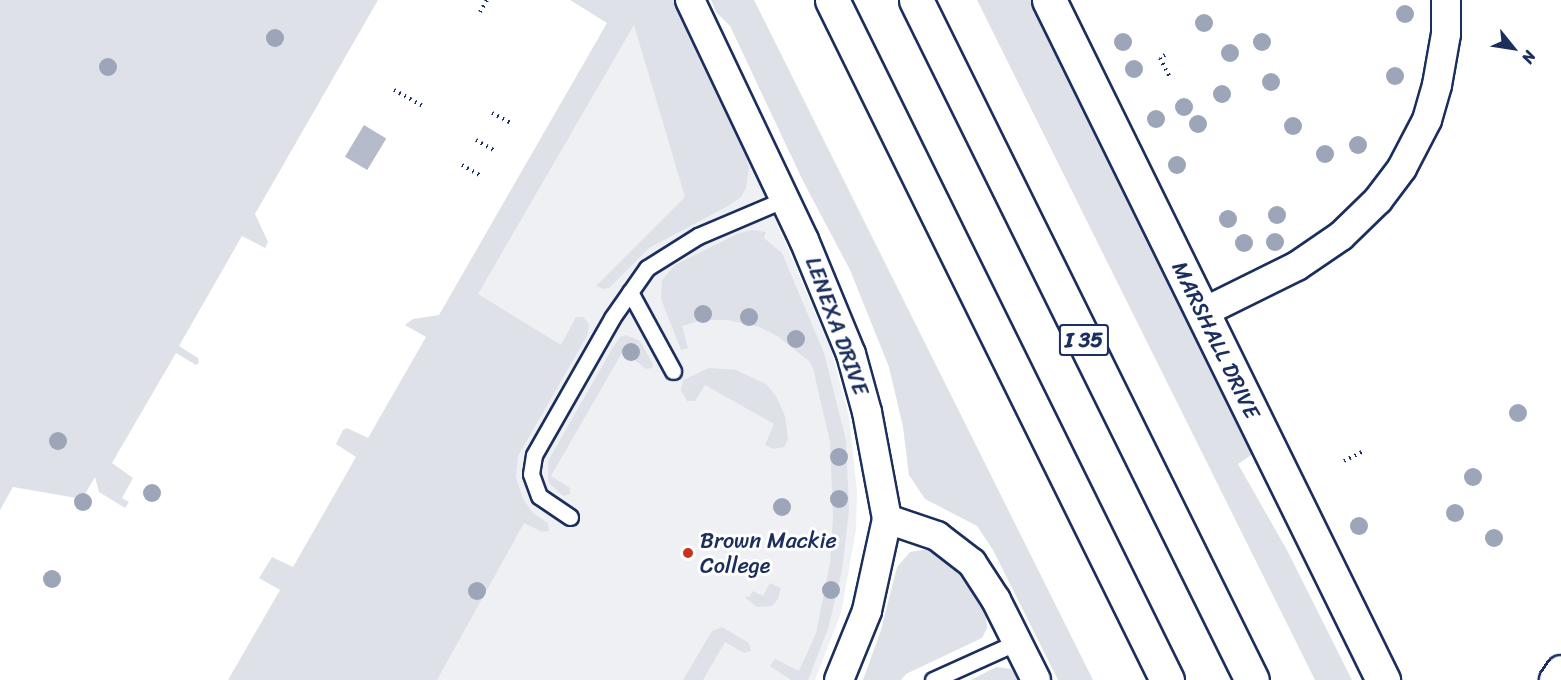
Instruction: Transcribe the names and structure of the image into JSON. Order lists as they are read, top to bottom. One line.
{"streets":{"main road":["I 35","MARSHALL DRIVE"],"street":["LENEXA DRIVE"]},"places":["Brown Mackie College"],"north":"bottom right"}
